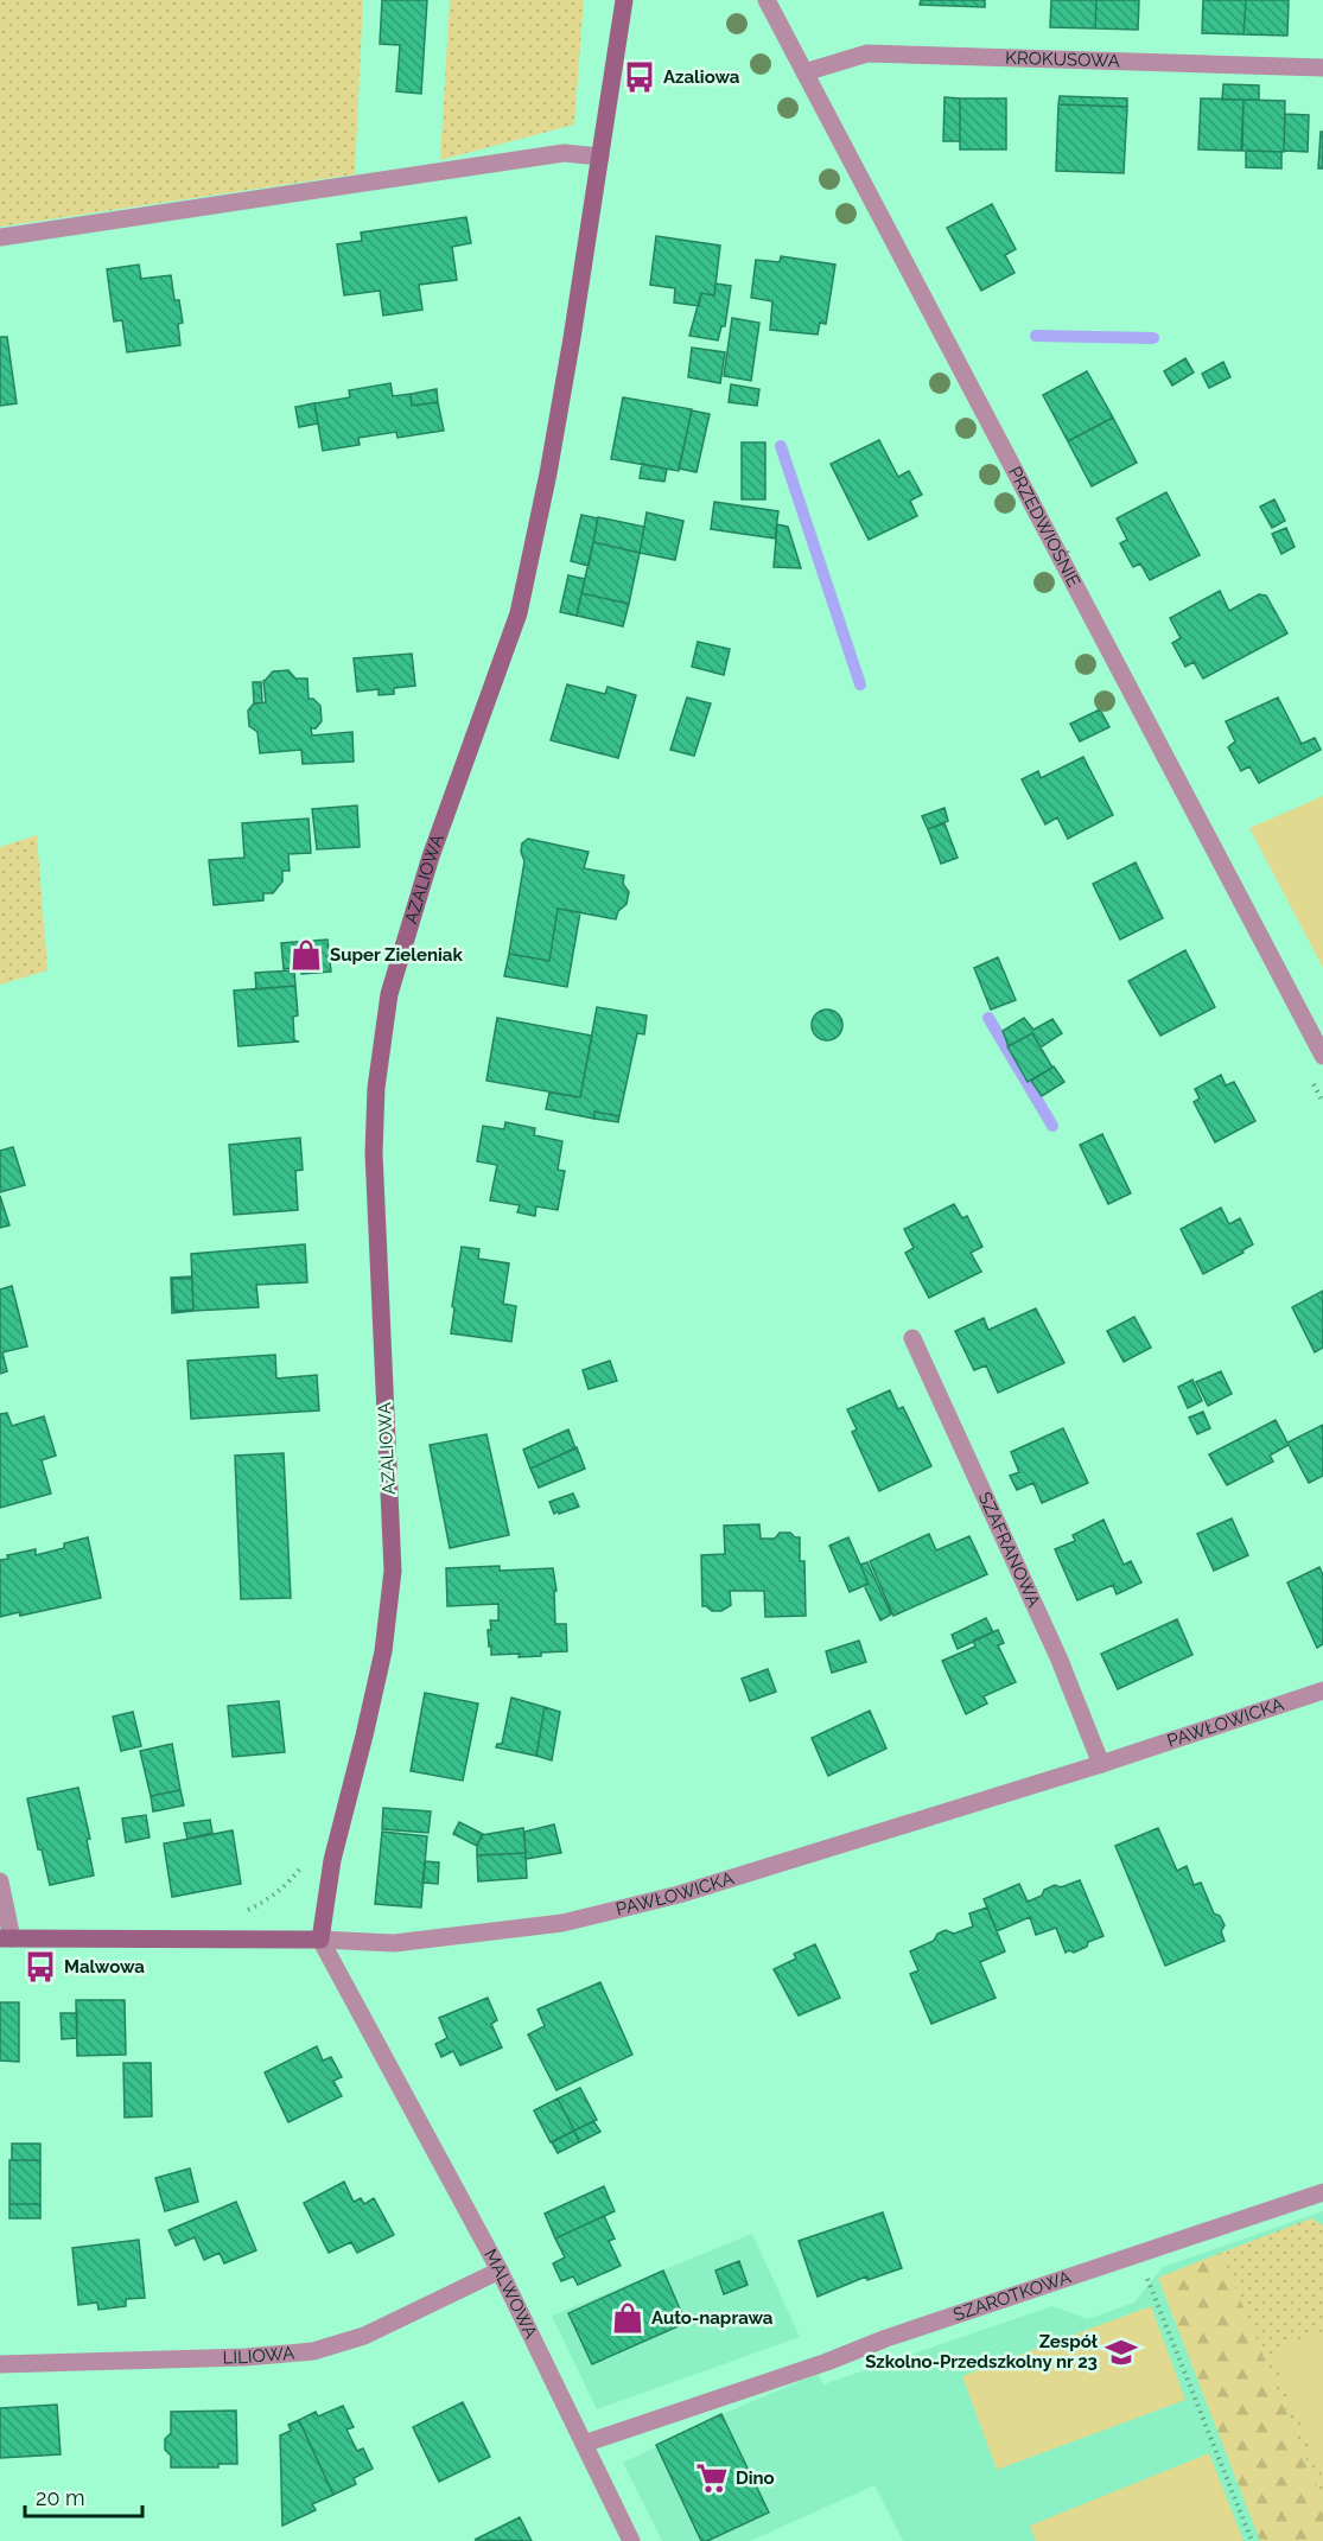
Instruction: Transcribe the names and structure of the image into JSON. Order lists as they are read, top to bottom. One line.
{"streets":{"street":["KROKUSOWA","PRZEDWIOŚNIE","AZALIOWA","SZAFRANOWA","PAWŁOWICKA","MALWOWA","SZAROTKOWA","LILIOWA"]},"crossings":[["KROKUSOWA","PRZEDWIOŚNIE"],["AZALIOWA","PAWŁOWICKA"],["AZALIOWA","MALWOWA"],["SZAFRANOWA","PAWŁOWICKA"],["PAWŁOWICKA","MALWOWA"],["MALWOWA","SZAROTKOWA"],["MALWOWA","LILIOWA"]],"places":{"bus stop":["Azaliowa","Malwowa"],"shop":["Super Zieleniak","Auto-naprawa"],"school or university":["Zespół Szkolno-Przedszkolny nr 23"],"supermarket":["Dino"]},"scale_bar":"20 m"}
